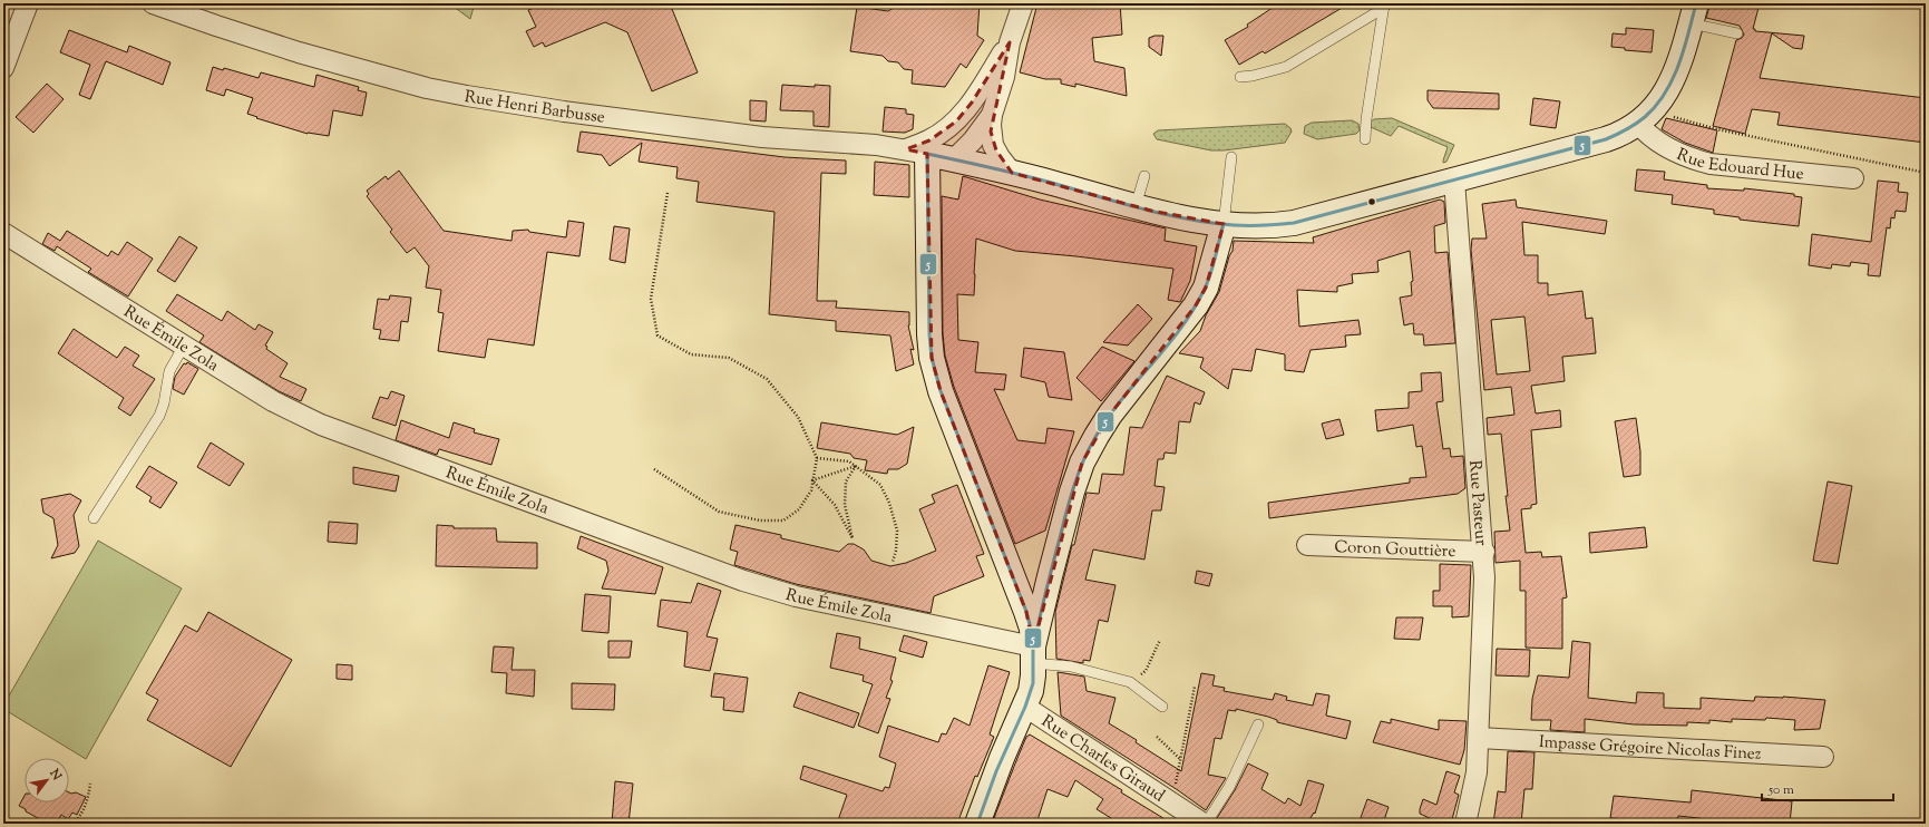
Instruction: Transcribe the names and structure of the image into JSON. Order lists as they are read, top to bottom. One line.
{"streets":{"street":["Rue Henri Barbusse","Rue Edouard Hue","Rue Émile Zola","Rue Pasteur","Coron Gouttière","Impasse Grégoire Nicolas Finez","Rue Charles Giraud"]},"crossings":[["Rue Pasteur","Coron Gouttière"],["Rue Pasteur","Impasse Grégoire Nicolas Finez"]],"lines":["transit line 5"],"scale_bar":"50 m","north":"top right"}
